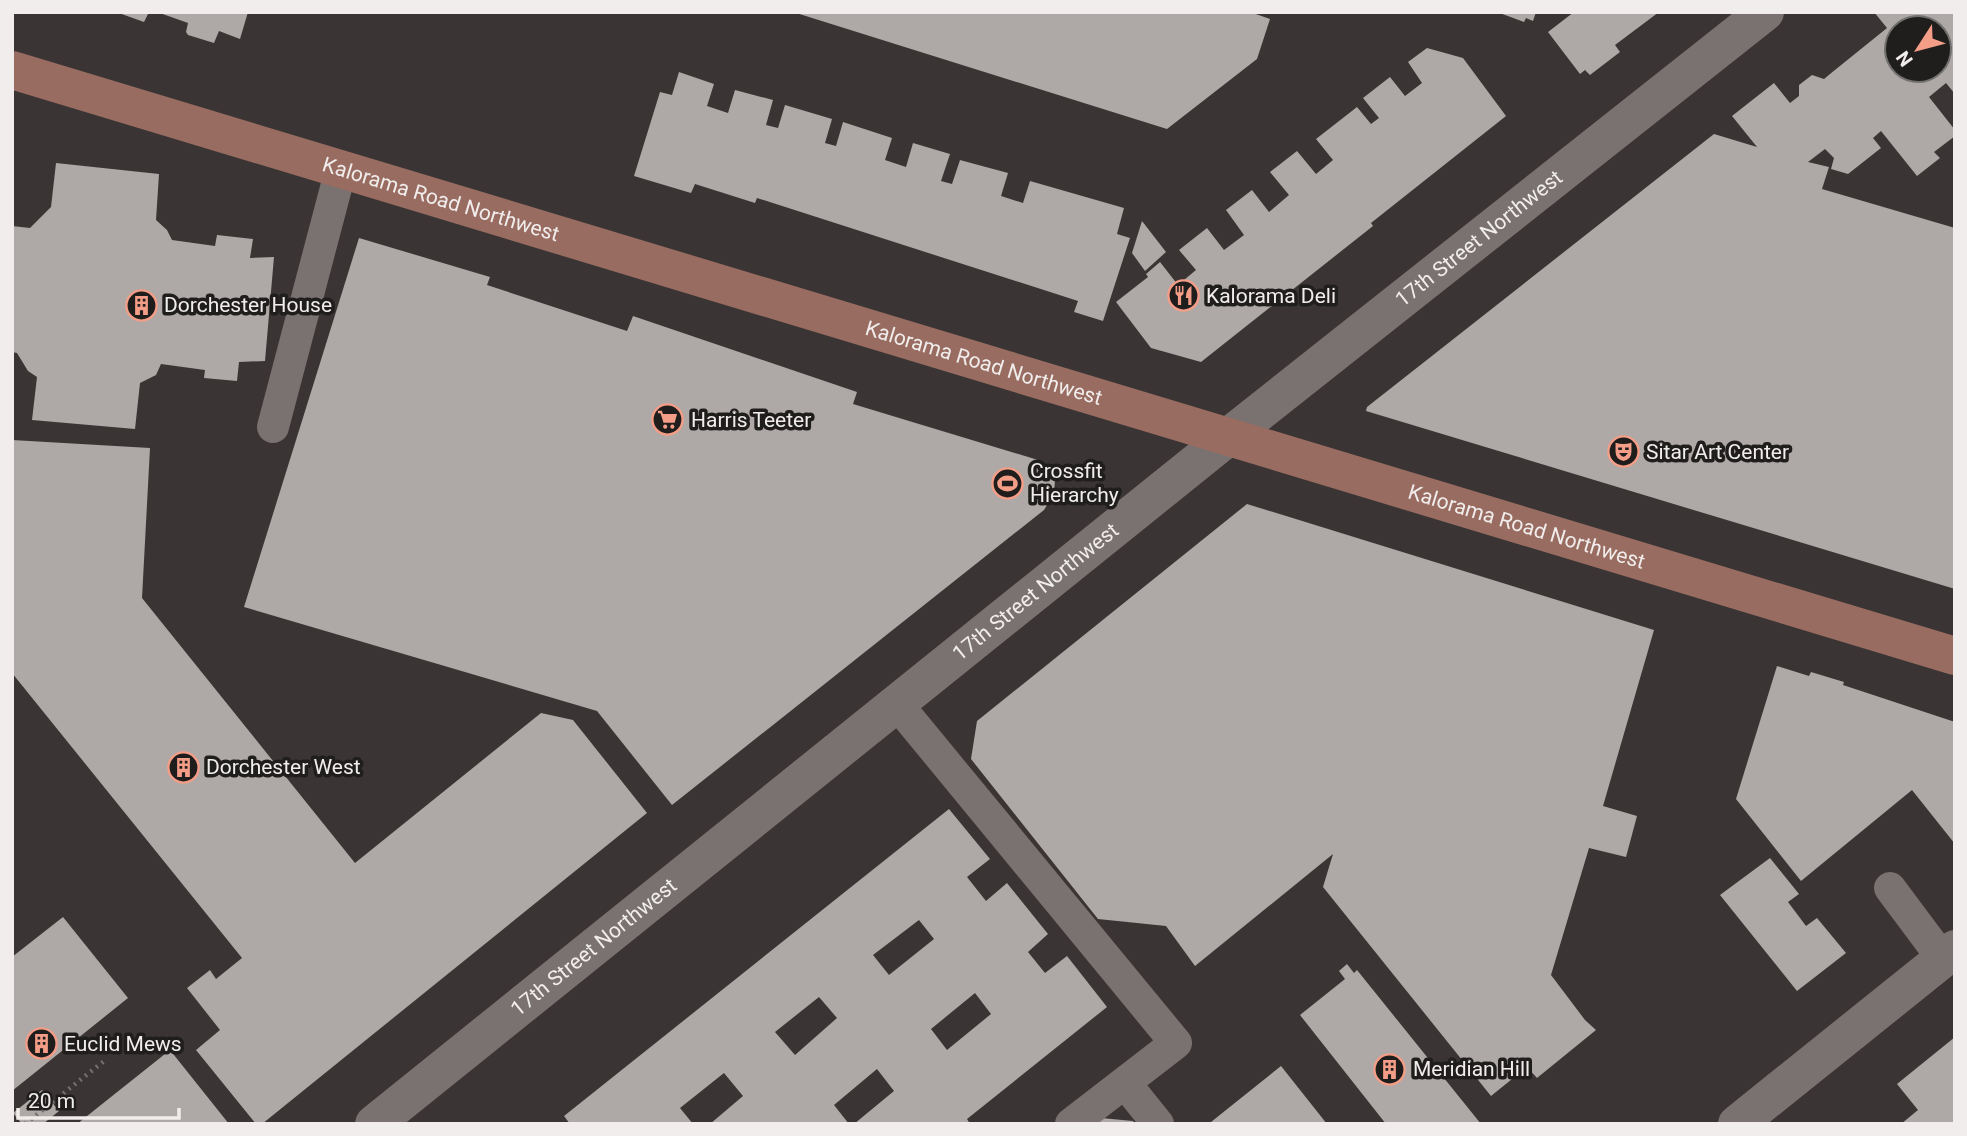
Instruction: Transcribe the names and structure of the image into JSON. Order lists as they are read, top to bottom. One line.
{"streets":{"street":["Kalorama Road Northwest","17th Street Northwest"]},"crossings":[["Kalorama Road Northwest","17th Street Northwest"]],"places":{"restaurant":["Kalorama Deli"],"building":["Dorchester House","Dorchester West","Euclid Mews","Meridian Hill"],"supermarket":["Harris Teeter"],"theatre":["Sitar Art Center"],"sports":["Crossfit Hierarchy"]},"scale_bar":"20 m","north":"bottom left"}
